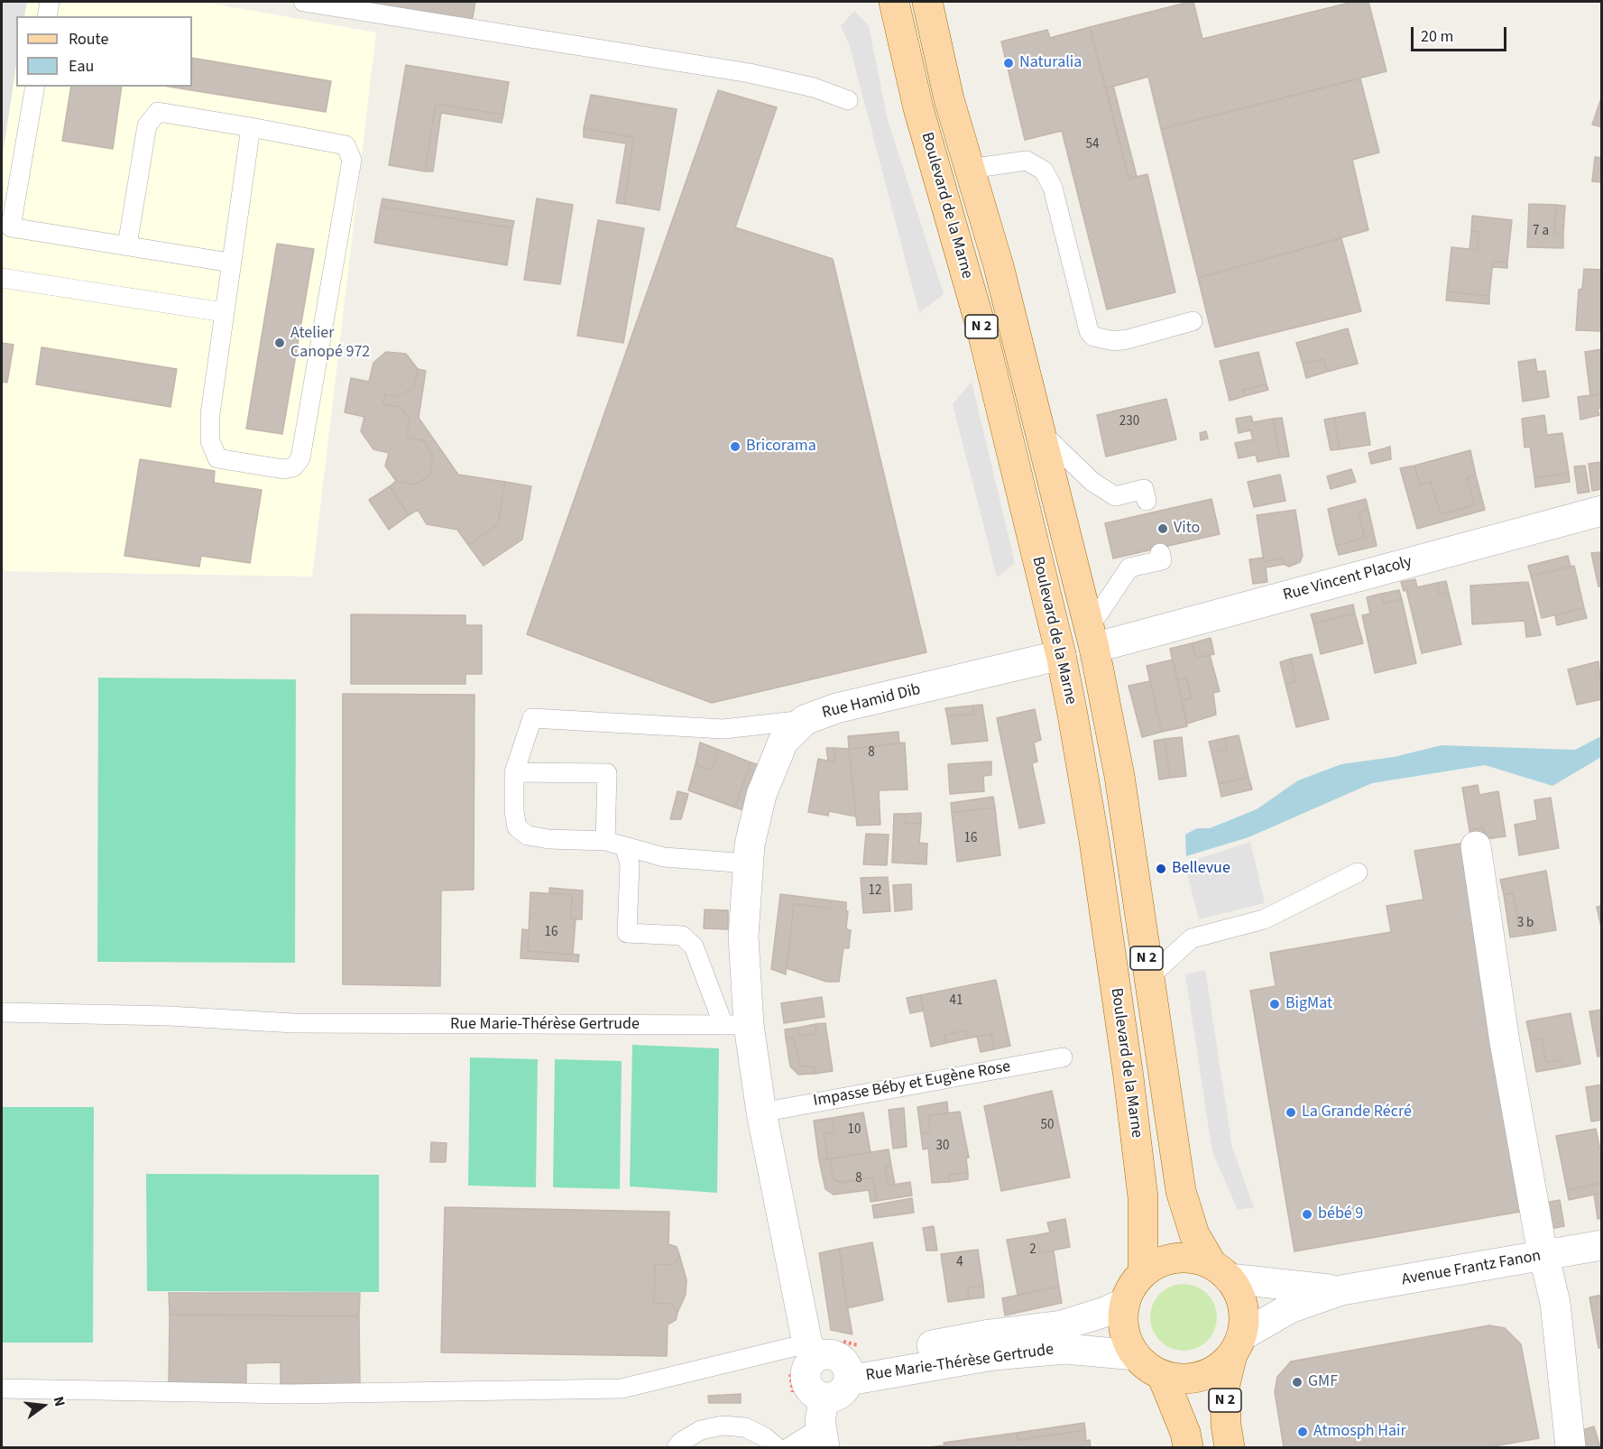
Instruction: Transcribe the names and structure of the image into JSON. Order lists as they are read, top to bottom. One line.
{"streets":{"main road":["Boulevard de la Marne","N 2"],"street":["Rue Vincent Placoly","Rue Hamid Dib","Rue Marie-Thérèse Gertrude","Avenue Frantz Fanon"],"lane":["Impasse Béby et Eugène Rose"]},"crossings":[["Boulevard de la Marne","N 2"],["Boulevard de la Marne","Rue Vincent Placoly"],["Boulevard de la Marne","Rue Hamid Dib"],["Boulevard de la Marne","Rue Marie-Thérèse Gertrude"],["Boulevard de la Marne","Avenue Frantz Fanon"],["N 2","Rue Marie-Thérèse Gertrude"],["N 2","Avenue Frantz Fanon"],["Rue Hamid Dib","Rue Marie-Thérèse Gertrude"],["Rue Marie-Thérèse Gertrude","Avenue Frantz Fanon"]],"places":["Naturalia","Atelier Canopé 972","Bricorama","Vito","Bellevue","BigMat","La Grande Récré","bébé 9","GMF","Atmosph Hair"],"house_numbers":["54","7 a","230","8","16","12","3 b","16","41","50","10","30","8","2","4"],"legend":["Route","Eau"],"scale_bar":"20 m","north":"right"}
